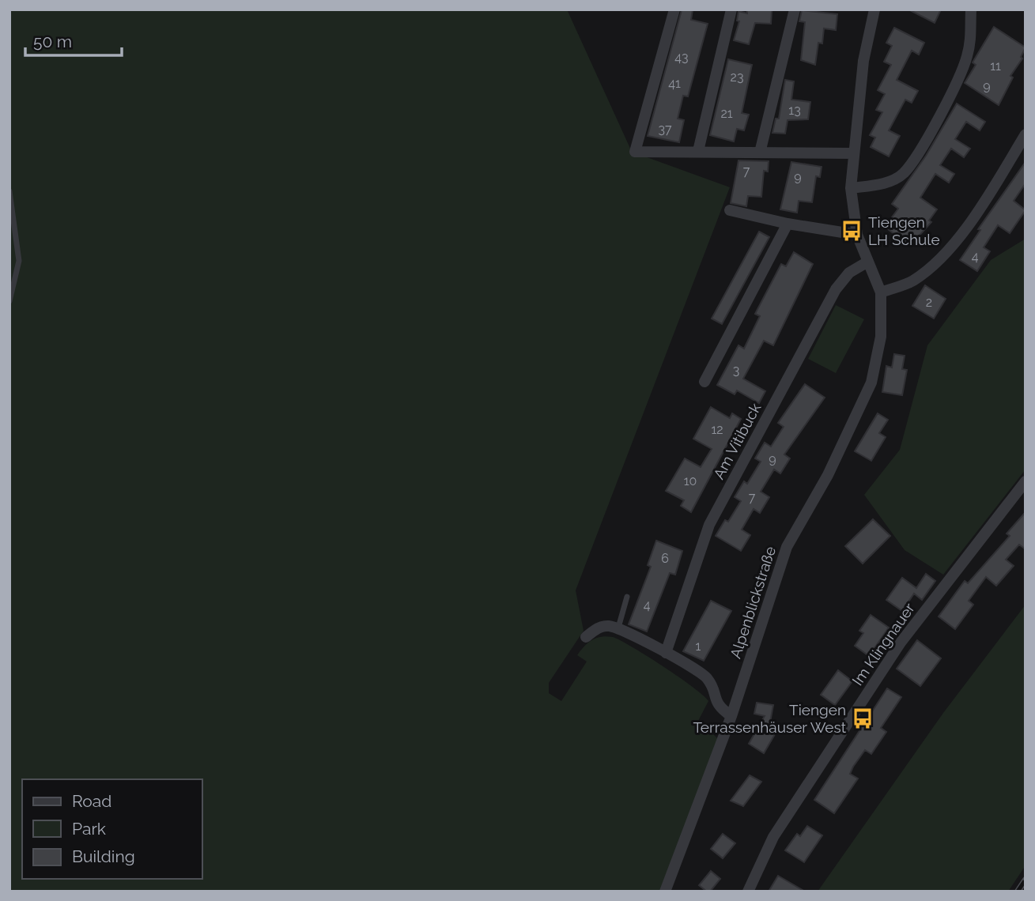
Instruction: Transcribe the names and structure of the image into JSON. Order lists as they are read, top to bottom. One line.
{"streets":{"street":["Am Vitibuck","Alpenblickstraße","Im Klingnauer"]},"crossings":[["Am Vitibuck","Alpenblickstraße"]],"places":{"bus stop":["Tiengen LH Schule","Tiengen Terrassenhäuser West"]},"house_numbers":["43","11","23","41","9","13","21","37","7","9","4","2","3","12","9","10","7","6","4","1"],"legend":["Road","Park","Building"],"scale_bar":"50 m"}
